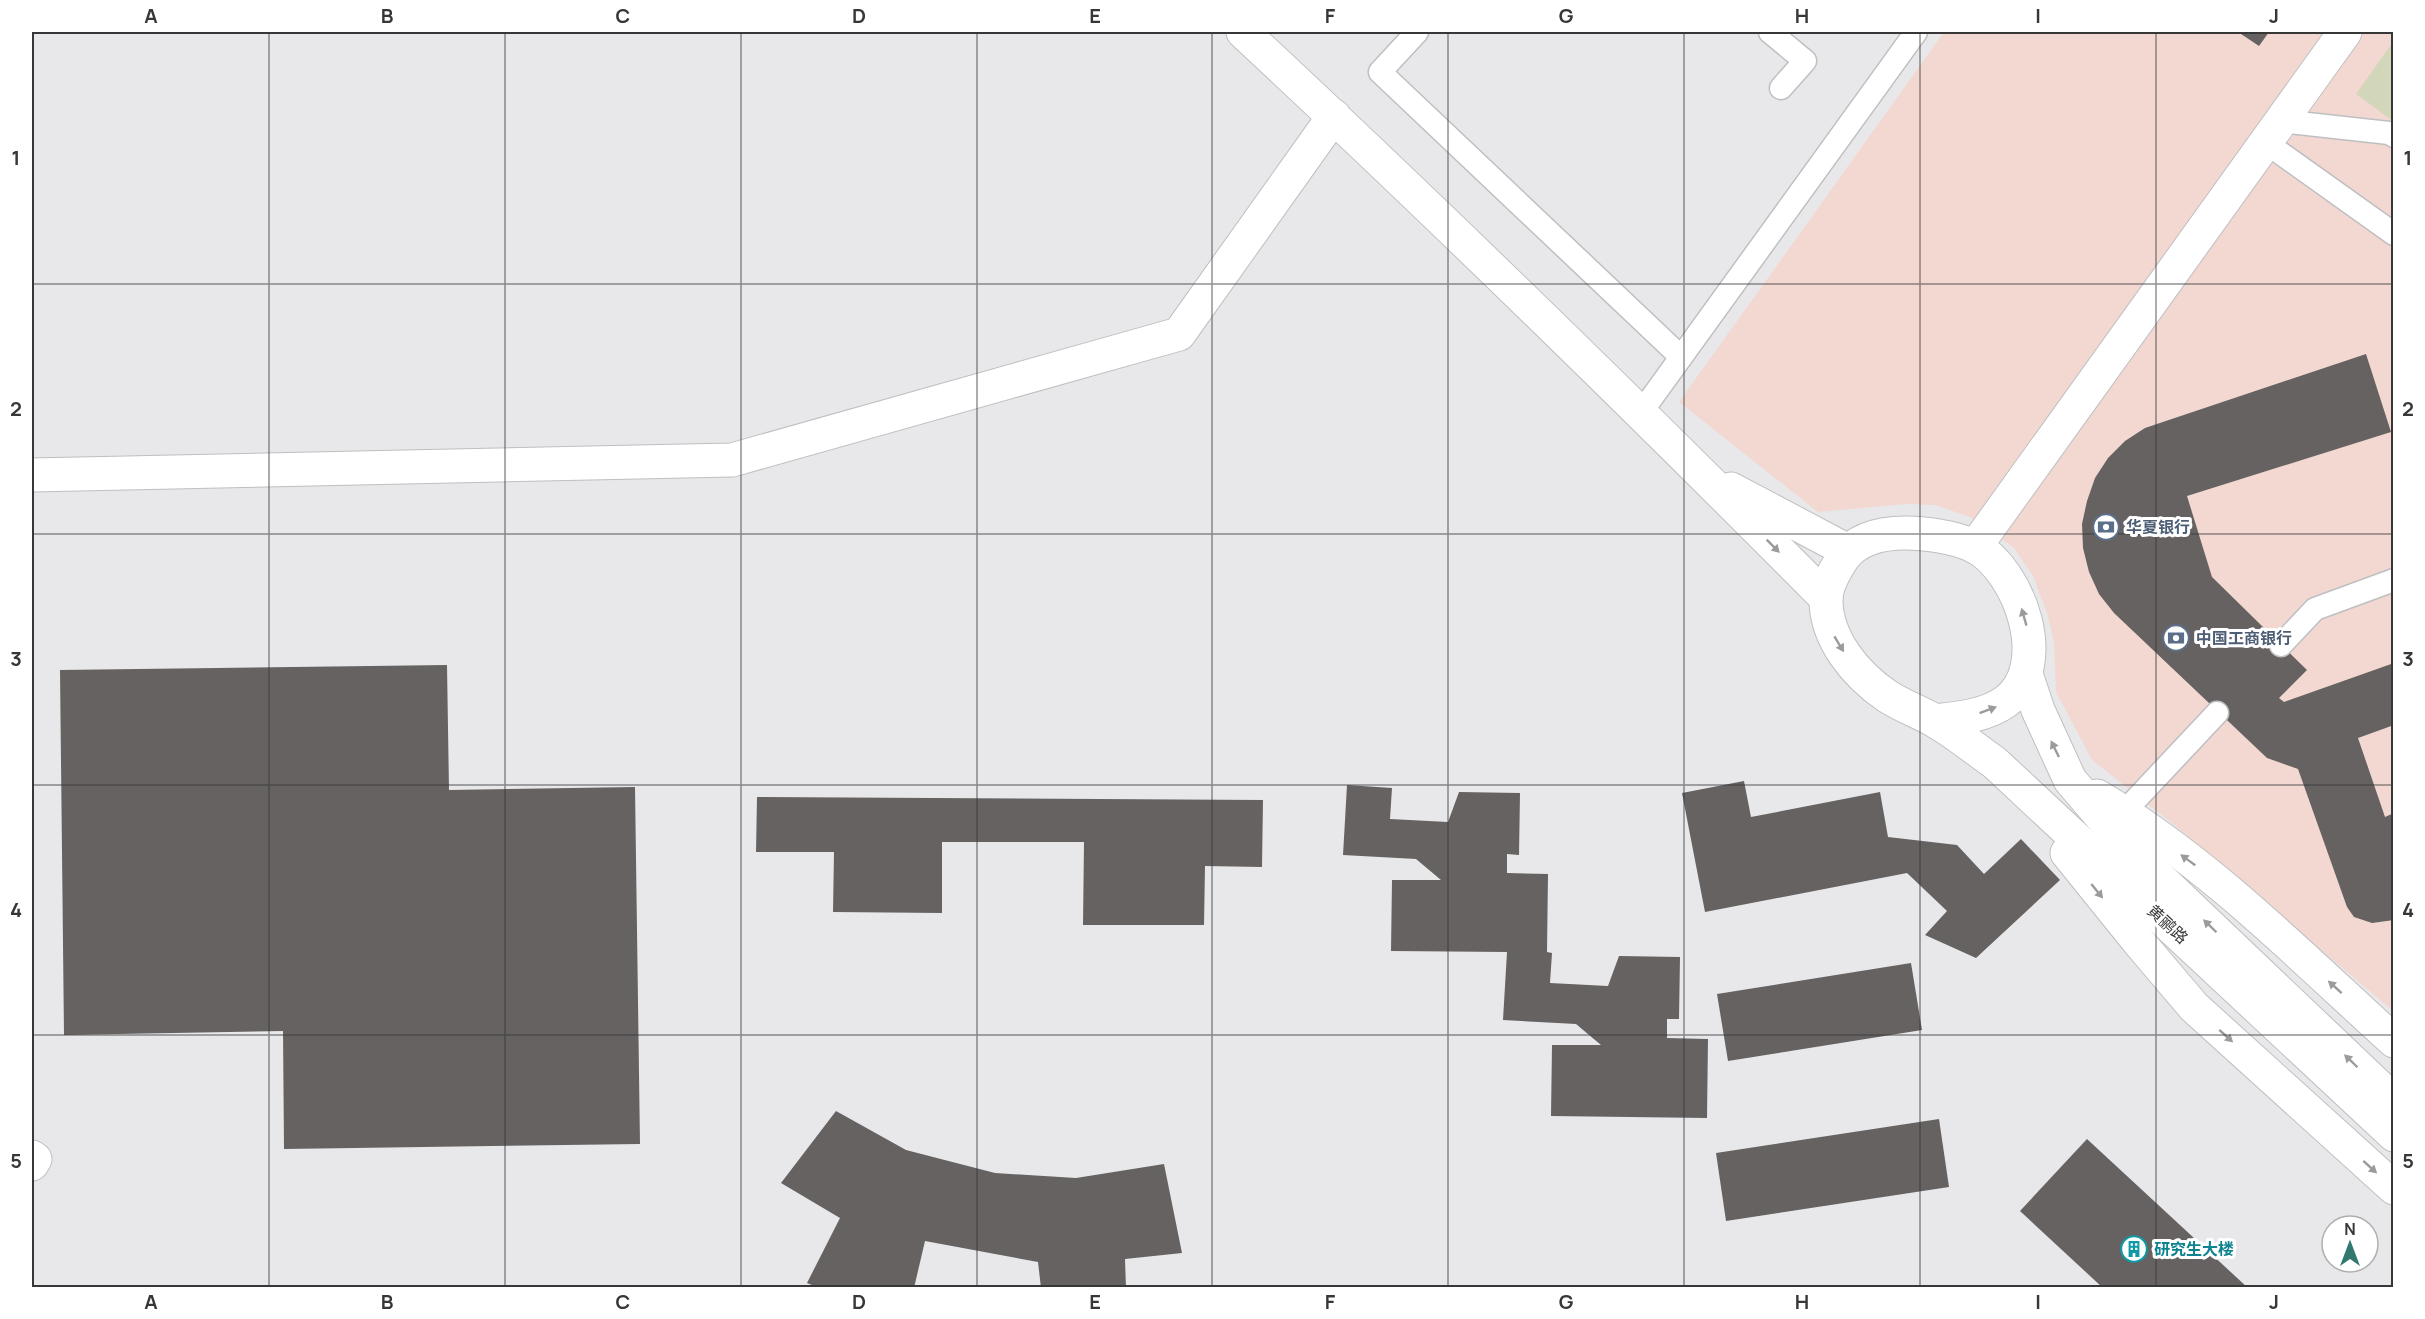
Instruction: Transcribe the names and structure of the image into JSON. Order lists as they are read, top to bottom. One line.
{"streets":{"street":["黄鹂路"]},"places":{"bank":["华夏银行","中国工商银行"],"building":["研究生大楼"]},"north":"top","grid":{"columns":["A","B","C","D","E","F","G","H","I","J"],"rows":["1","2","3","4","5"]}}
